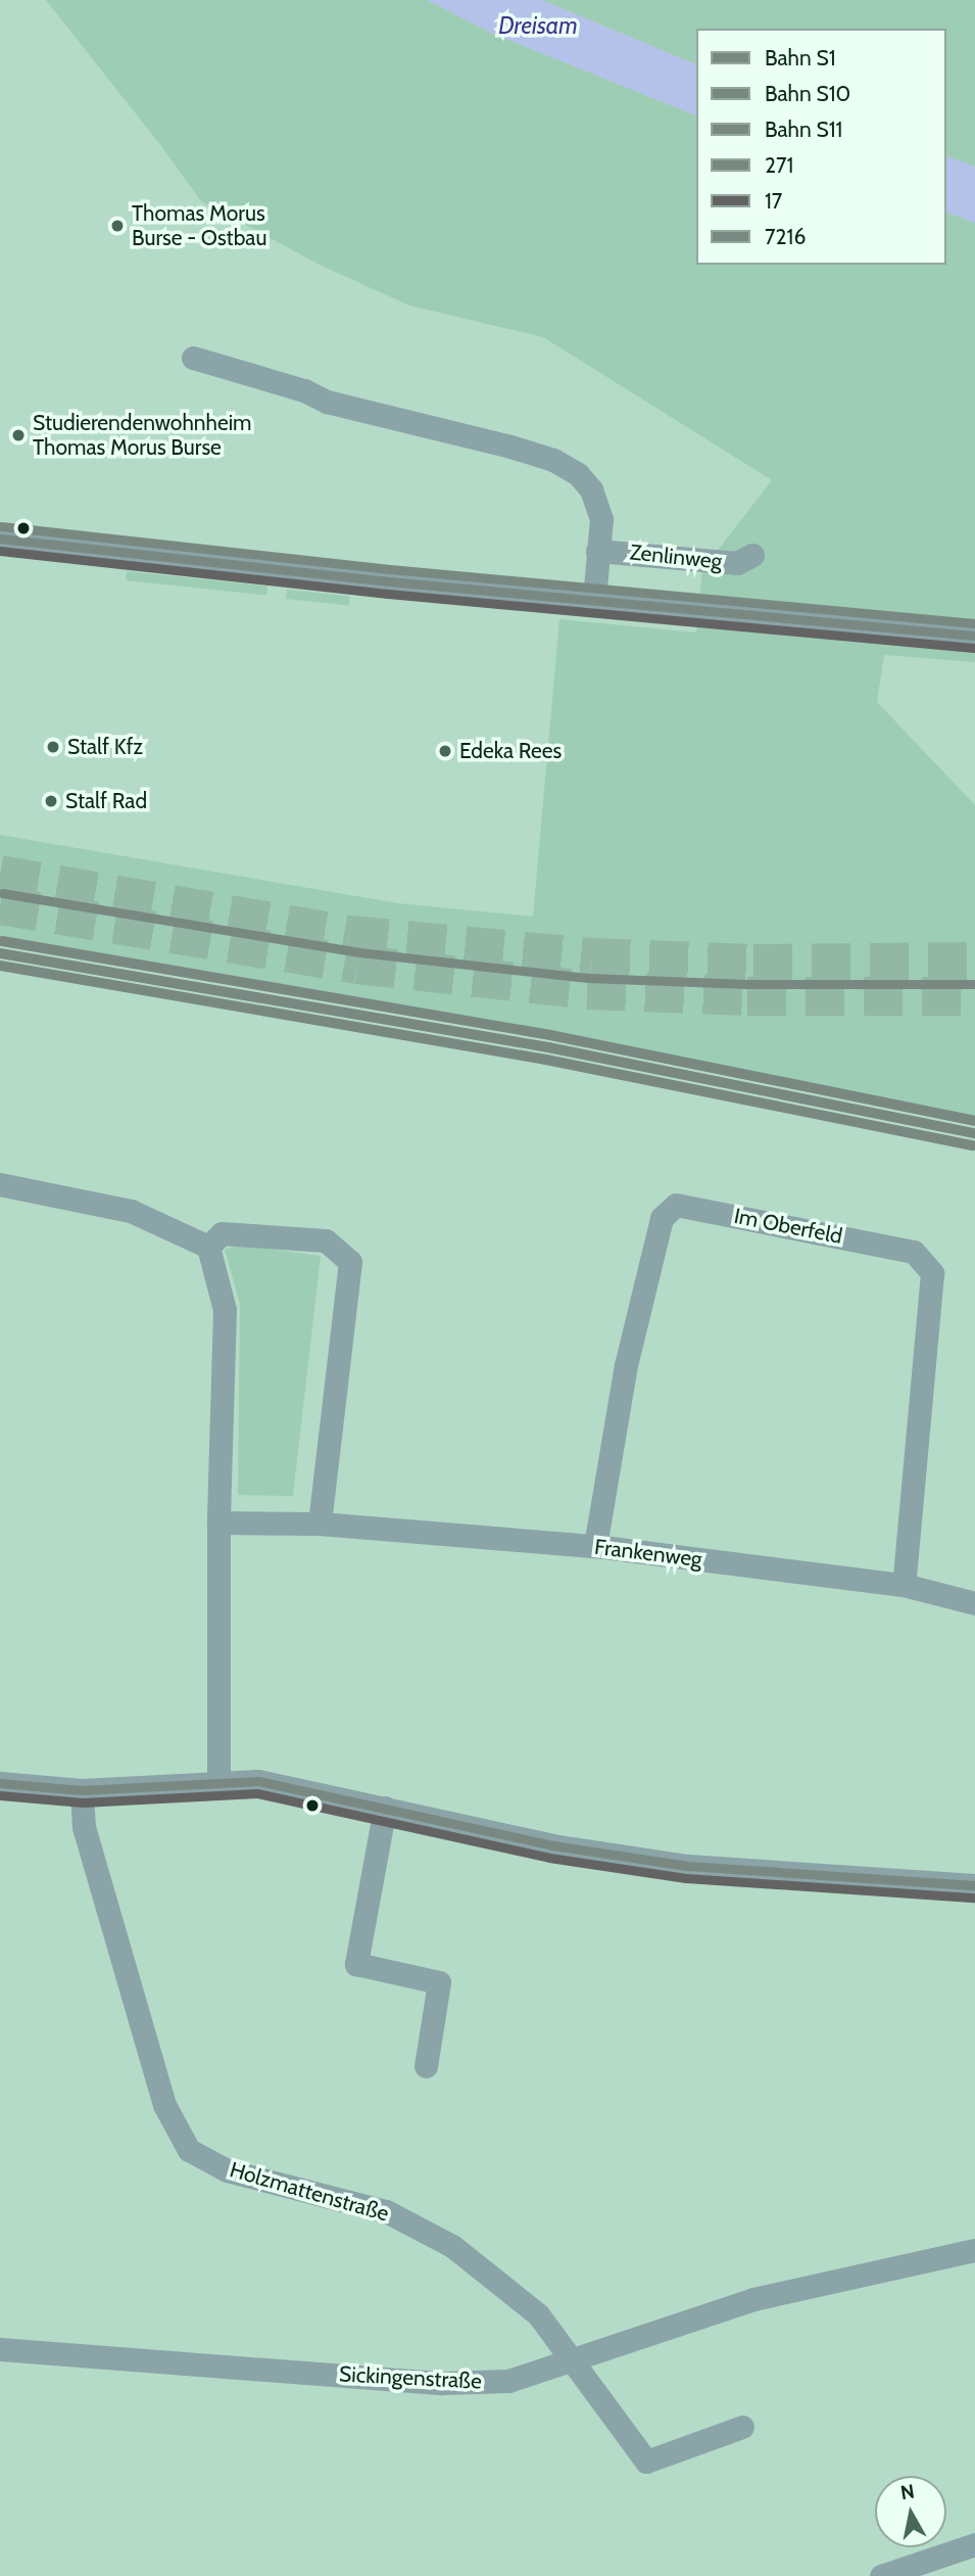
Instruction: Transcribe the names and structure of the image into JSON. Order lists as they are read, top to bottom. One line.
{"streets":{"street":["Zenlinweg","Im Oberfeld","Frankenweg","Holzmattenstraße","Sickingenstraße"]},"crossings":[["Im Oberfeld","Frankenweg"],["Holzmattenstraße","Sickingenstraße"]],"water":["Dreisam"],"places":["Thomas Morus Burse - Ostbau","Studierendenwohnheim Thomas Morus Burse","Stalf Kfz","Edeka Rees","Stalf Rad"],"lines":["transit line 7216","transit line 271","transit line 17","rail line S11","rail line S1","rail line S10"],"legend":["Bahn S1","Bahn S10","Bahn S11","271","17","7216"],"north":"top"}
